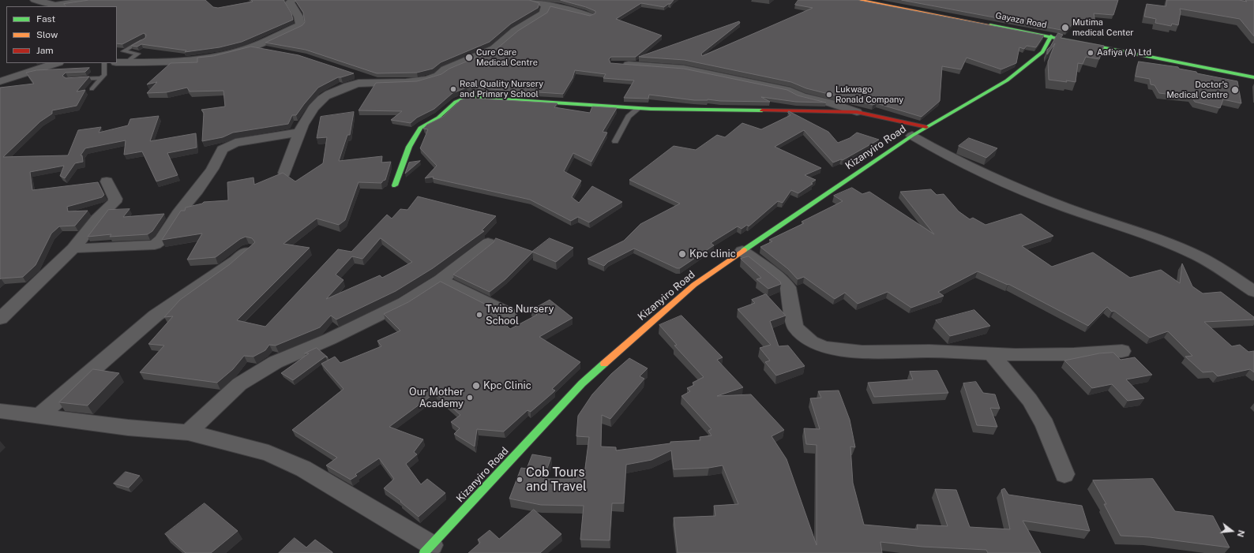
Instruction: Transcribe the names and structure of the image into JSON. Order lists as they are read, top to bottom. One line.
{"streets":{"street":["Gayaza Road","Kizanyiro Road"]},"crossings":[["Gayaza Road","Kizanyiro Road"]],"places":["Mutima medical Center","Aafiya (A) Ltd","Cure Care Medical Centre","Real Quality Nursery and Primary School","Doctor's Medical Centre","Lukwago Ronald Company","Kpc clinic","Twins Nursery School","Kpc Clinic","Our Mother Academy","Cob Tours and Travel"],"legend":["Fast","Slow","Jam"],"north":"right"}
